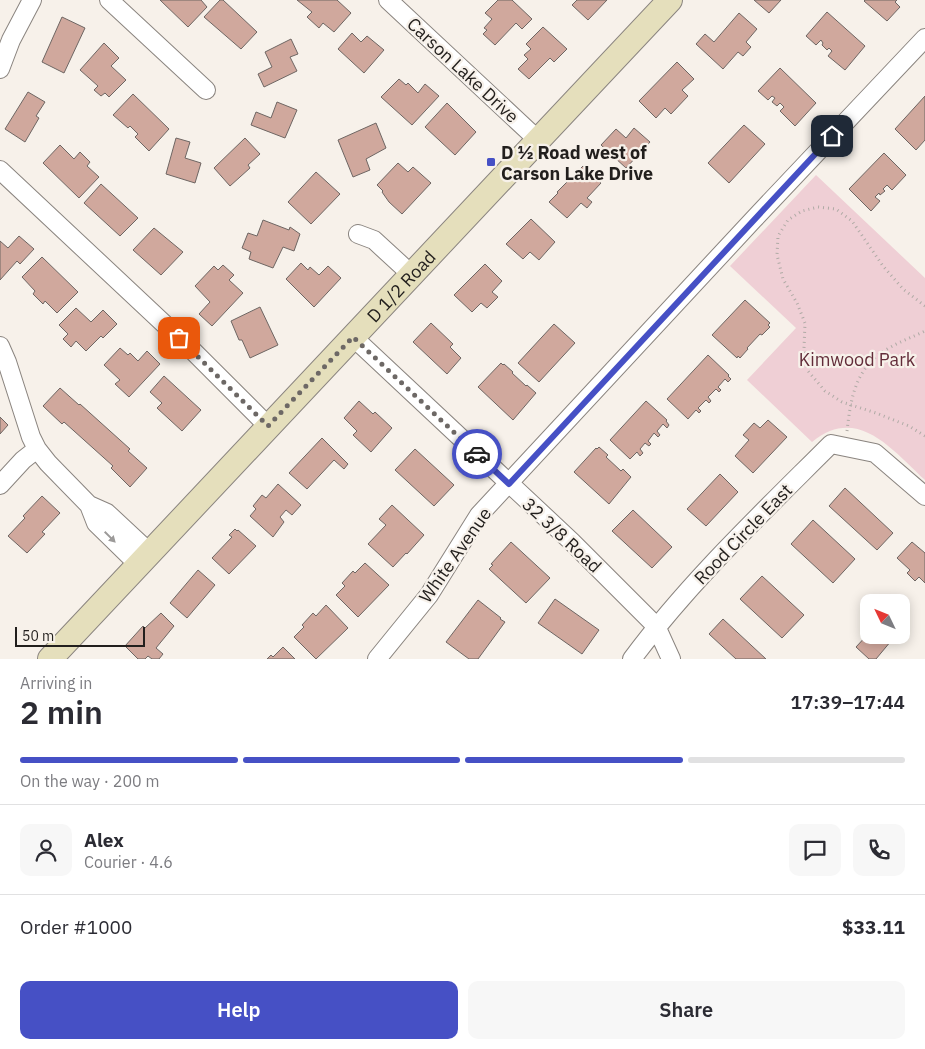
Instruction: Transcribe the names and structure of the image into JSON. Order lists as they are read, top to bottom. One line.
{"streets":{"main road":["D 1/2 Road"],"street":["Carson Lake Drive","Rood Circle East","32 3/8 Road","White Avenue"]},"crossings":[["Carson Lake Drive","D 1/2 Road"],["D 1/2 Road","32 3/8 Road"],["Rood Circle East","32 3/8 Road"],["32 3/8 Road","White Avenue"]],"parks":["Kimwood Park"],"places":{"transit":["D ½ Road west of Carson Lake Drive"]},"scale_bar":"50 m","north":"top left","page":{"scale":"50 m","heading":["2 min","Arriving in","17:39–17:44"],"panel":["Alex","Courier · 4.6","Order #1000","$33.11"],"bar":"On the way · 200 m","buttons":["Help","Share"]}}
